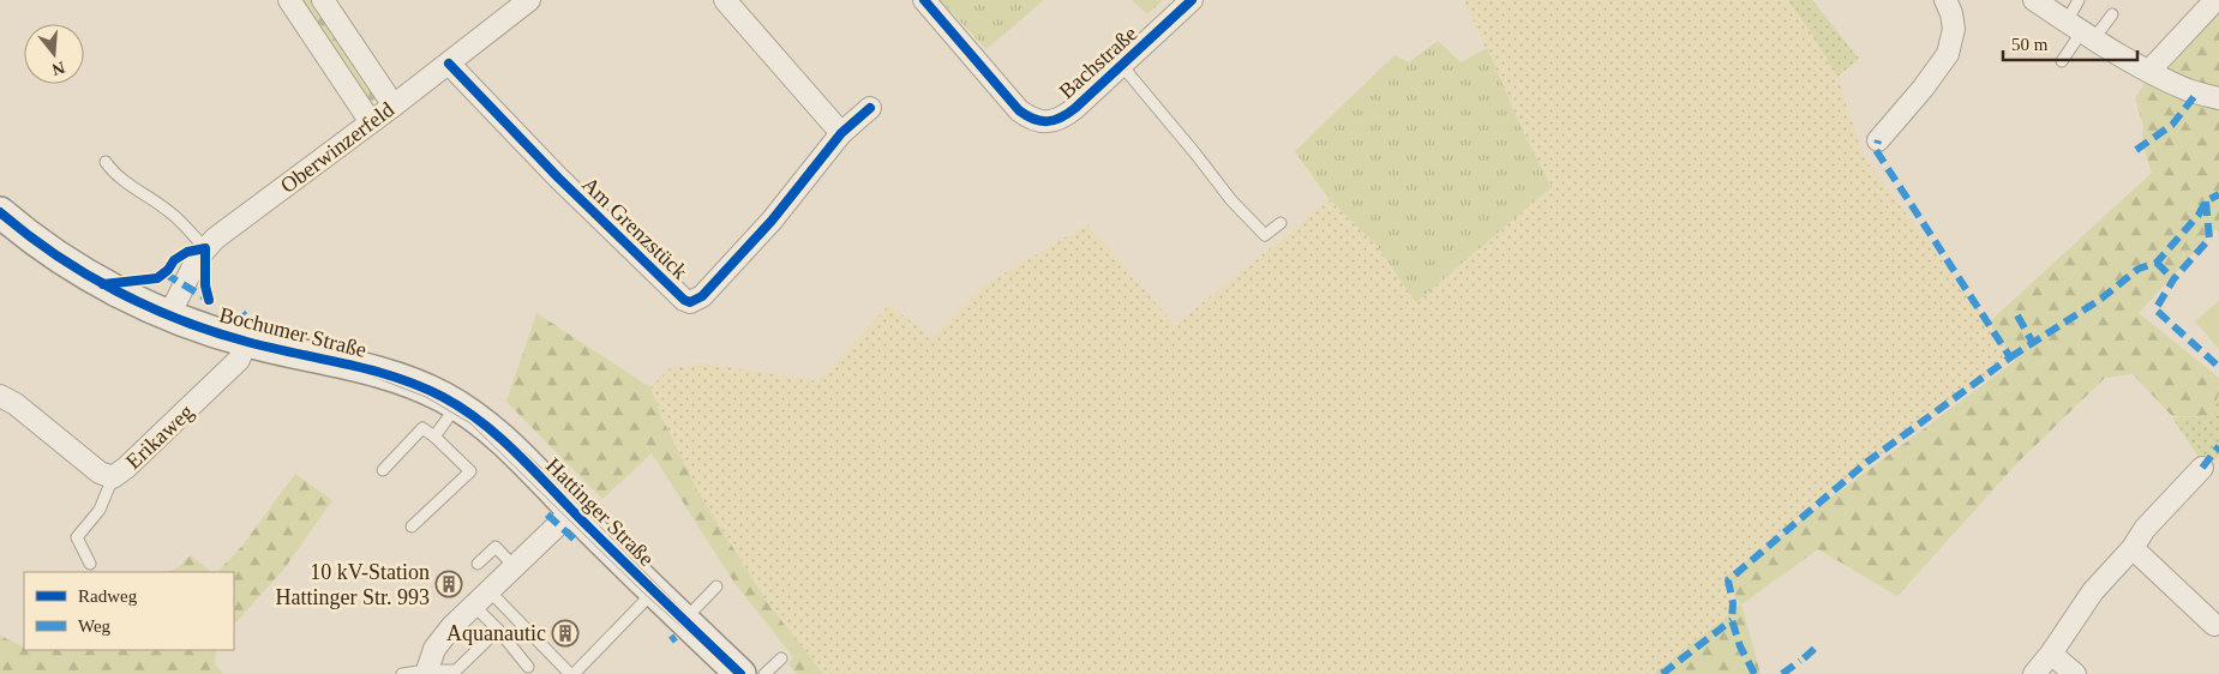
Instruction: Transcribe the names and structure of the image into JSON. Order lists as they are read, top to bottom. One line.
{"streets":{"street":["Bachstraße","Oberwinzerfeld","Am Grenzstück","Bochumer Straße","Erikaweg","Hattinger Straße"]},"crossings":[["Oberwinzerfeld","Am Grenzstück"],["Oberwinzerfeld","Bochumer Straße"],["Bochumer Straße","Erikaweg"],["Bochumer Straße","Hattinger Straße"]],"places":{"building":["10 kV-Station Hattinger Str. 993","Aquanautic"]},"legend":["Radweg","Weg"],"scale_bar":"50 m","north":"bottom"}
